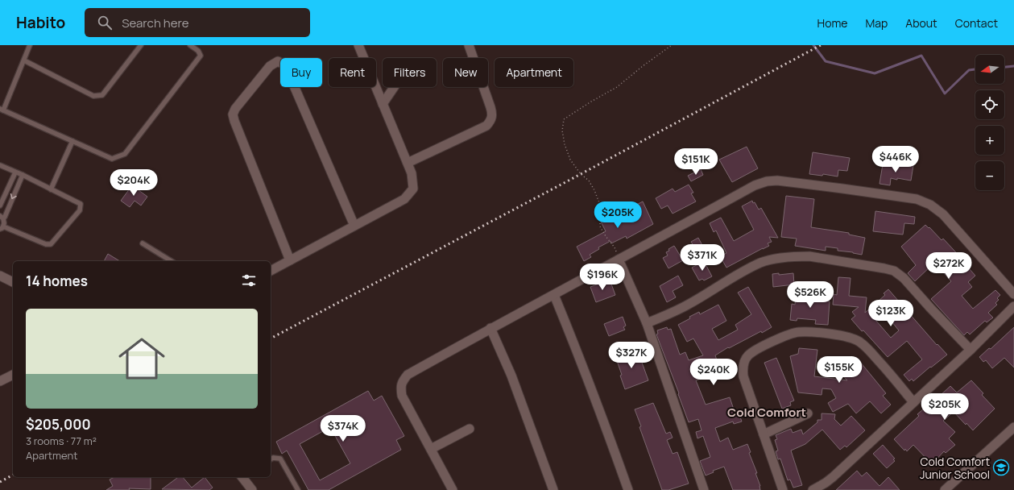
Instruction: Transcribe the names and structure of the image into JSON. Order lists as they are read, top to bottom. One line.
{"districts":["Cold Comfort"],"places":{"school or university":["Cold Comfort Junior School"]},"north":"left","page":{"header":"Habito","search":"Search here","nav":["Home","Map","About","Contact"],"map_buttons":["+","−"],"chip":["Buy","Rent","Filters","New","Apartment"],"price":["$446K","$151K","$204K","$205K","$371K","$272K","$196K","$526K","$123K","$327K","$155K","$240K","$205K","$374K"],"heading":"14 homes","list":[{"name":"$205,000","note":"3 rooms · 77 m² · Apartment"}]}}
